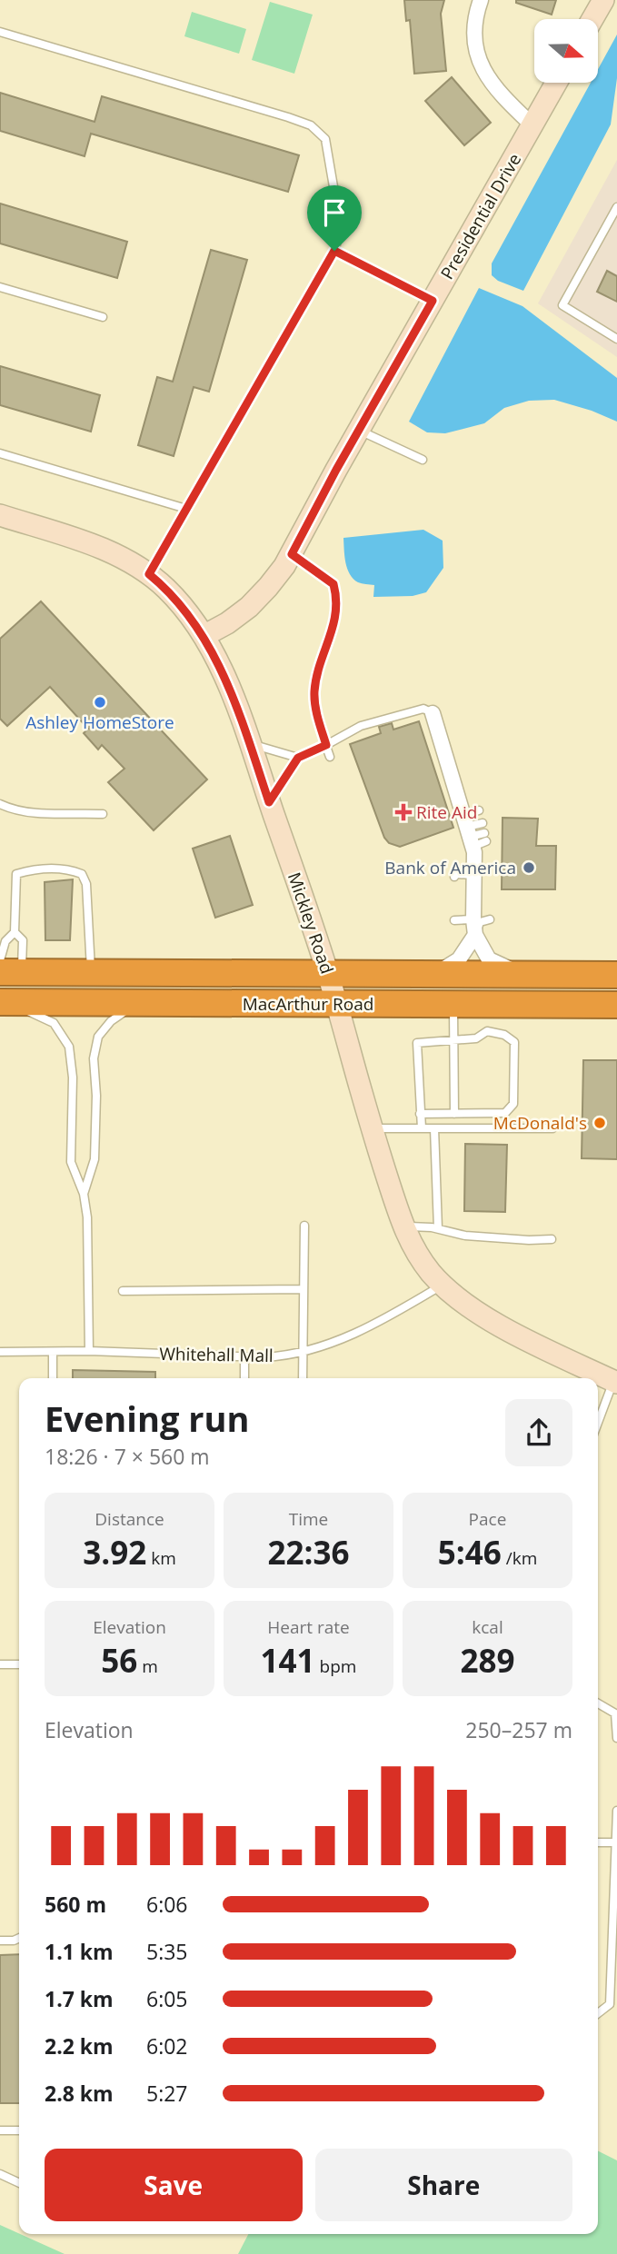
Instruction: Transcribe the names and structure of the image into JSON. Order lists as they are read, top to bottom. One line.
{"streets":{"highway":["MacArthur Road"],"street":["Presidential Drive","Mickley Road"],"lane":["Whitehall Mall"]},"crossings":[["Presidential Drive","Mickley Road"],["Mickley Road","MacArthur Road"],["Mickley Road","Whitehall Mall"]],"places":{"other":["Ashley HomeStore","Bank of America","McDonald's"],"health":["Rite Aid"]},"north":"right","page":{"heading":["Evening run","18:26 · 7 × 560 m"],"stats":[["Distance","3.92 km"],["Time","22:36"],["Pace","5:46 /km"],["Elevation","56 m"],["Heart rate","141 bpm"],["kcal","289"]],"chart":["Elevation","250–257 m"],"list":[{"name":"560 m","note":"6:06"},{"name":"1.1 km","note":"5:35"},{"name":"1.7 km","note":"6:05"},{"name":"2.2 km","note":"6:02"},{"name":"2.8 km","note":"5:27"}],"buttons":["Save","Share"]}}
